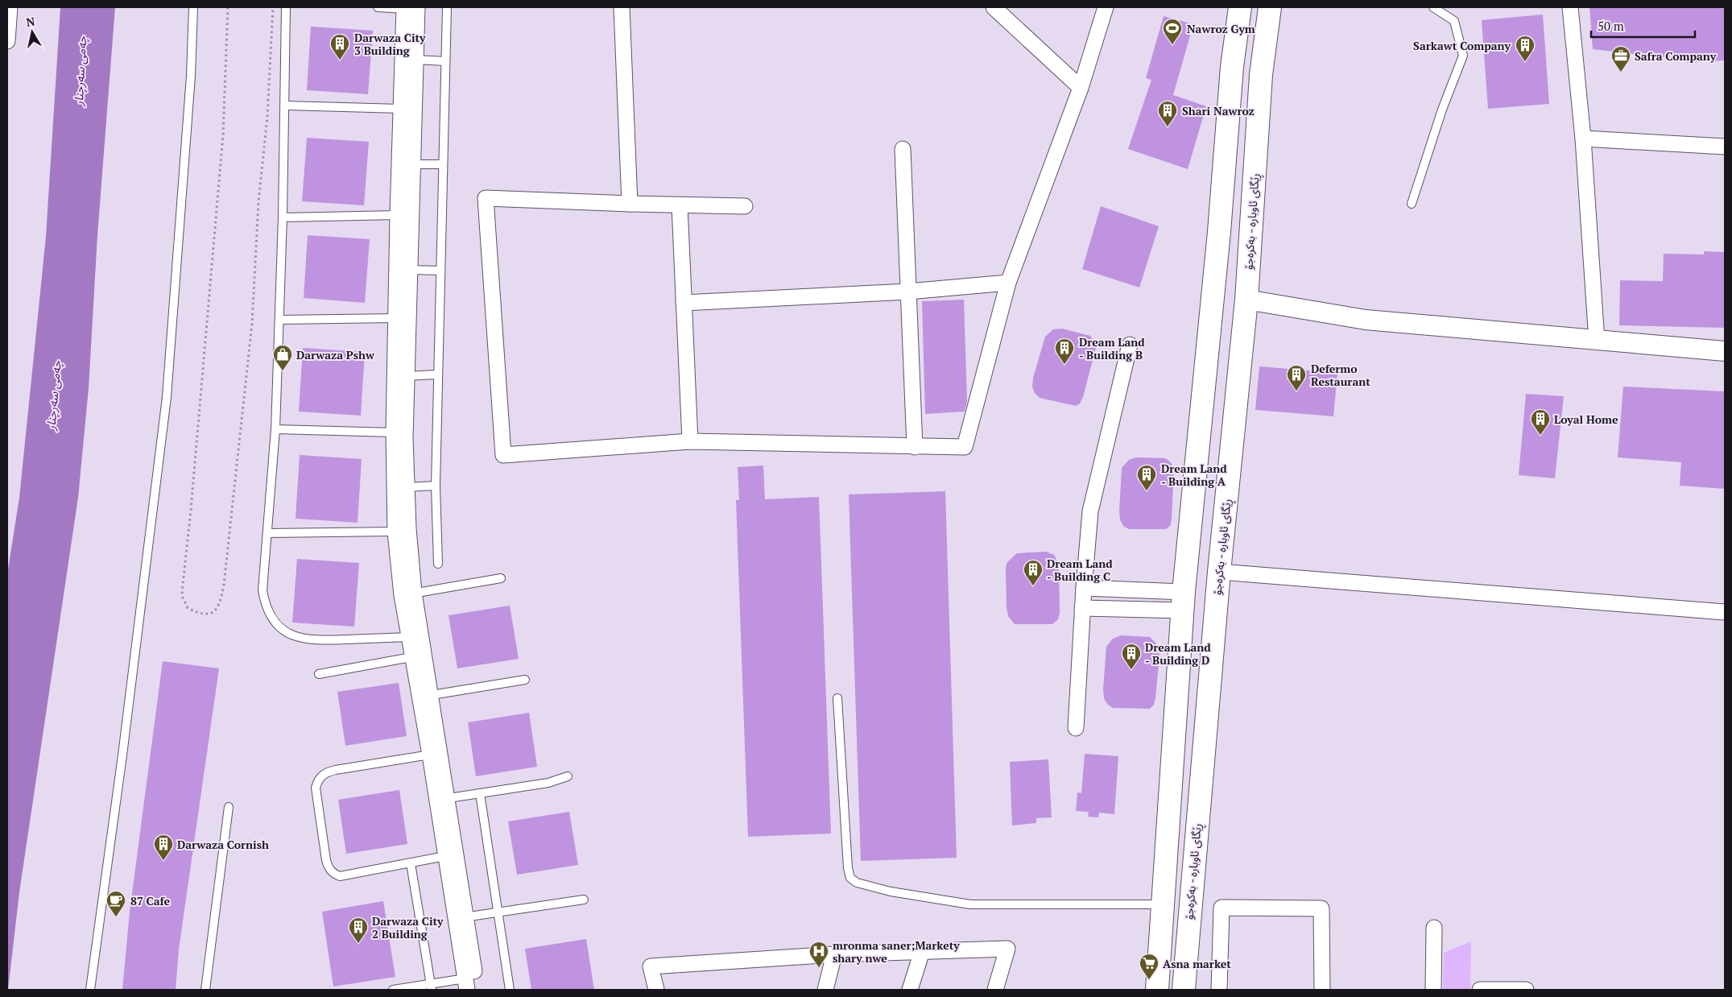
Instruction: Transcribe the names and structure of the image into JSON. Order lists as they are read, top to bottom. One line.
{"streets":{"main road":["ڕێگای ئاوبارە - بەکرەجۆ"]},"water":["چەمی سەرچنار"],"places":{"sports":["Nawroz Gym"],"building":["Darwaza City 3 Building","Sarkawt Company","Shari Nawroz","Dream Land - Building B","Defermo Restaurant","Loyal Home","Dream Land - Building A","Dream Land - Building C","Dream Land - Building D","Darwaza Cornish","Darwaza City 2 Building"],"office":["Safra Company"],"shop":["Darwaza Pshw"],"cafe":["87 Cafe"],"hospital":["mronma saner;Markety shary nwe"],"supermarket":["Asna market"]},"scale_bar":"50 m","north":"top"}
